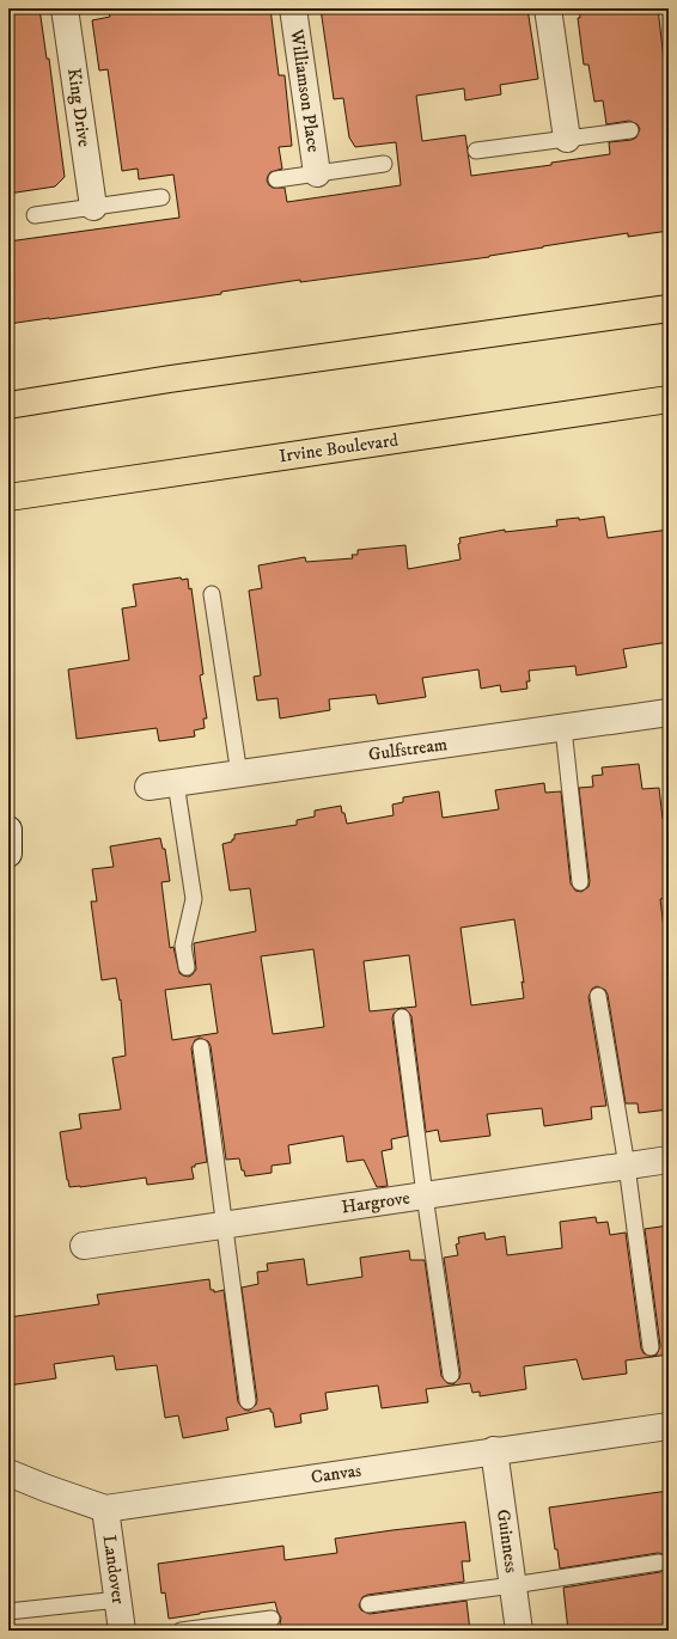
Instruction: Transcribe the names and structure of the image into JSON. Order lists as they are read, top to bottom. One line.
{"streets":{"main road":["Irvine Boulevard"],"street":["Williamson Place","King Drive","Gulfstream","Hargrove","Canvas","Guinness","Landover"]},"crossings":[["Canvas","Guinness"],["Canvas","Landover"]]}
